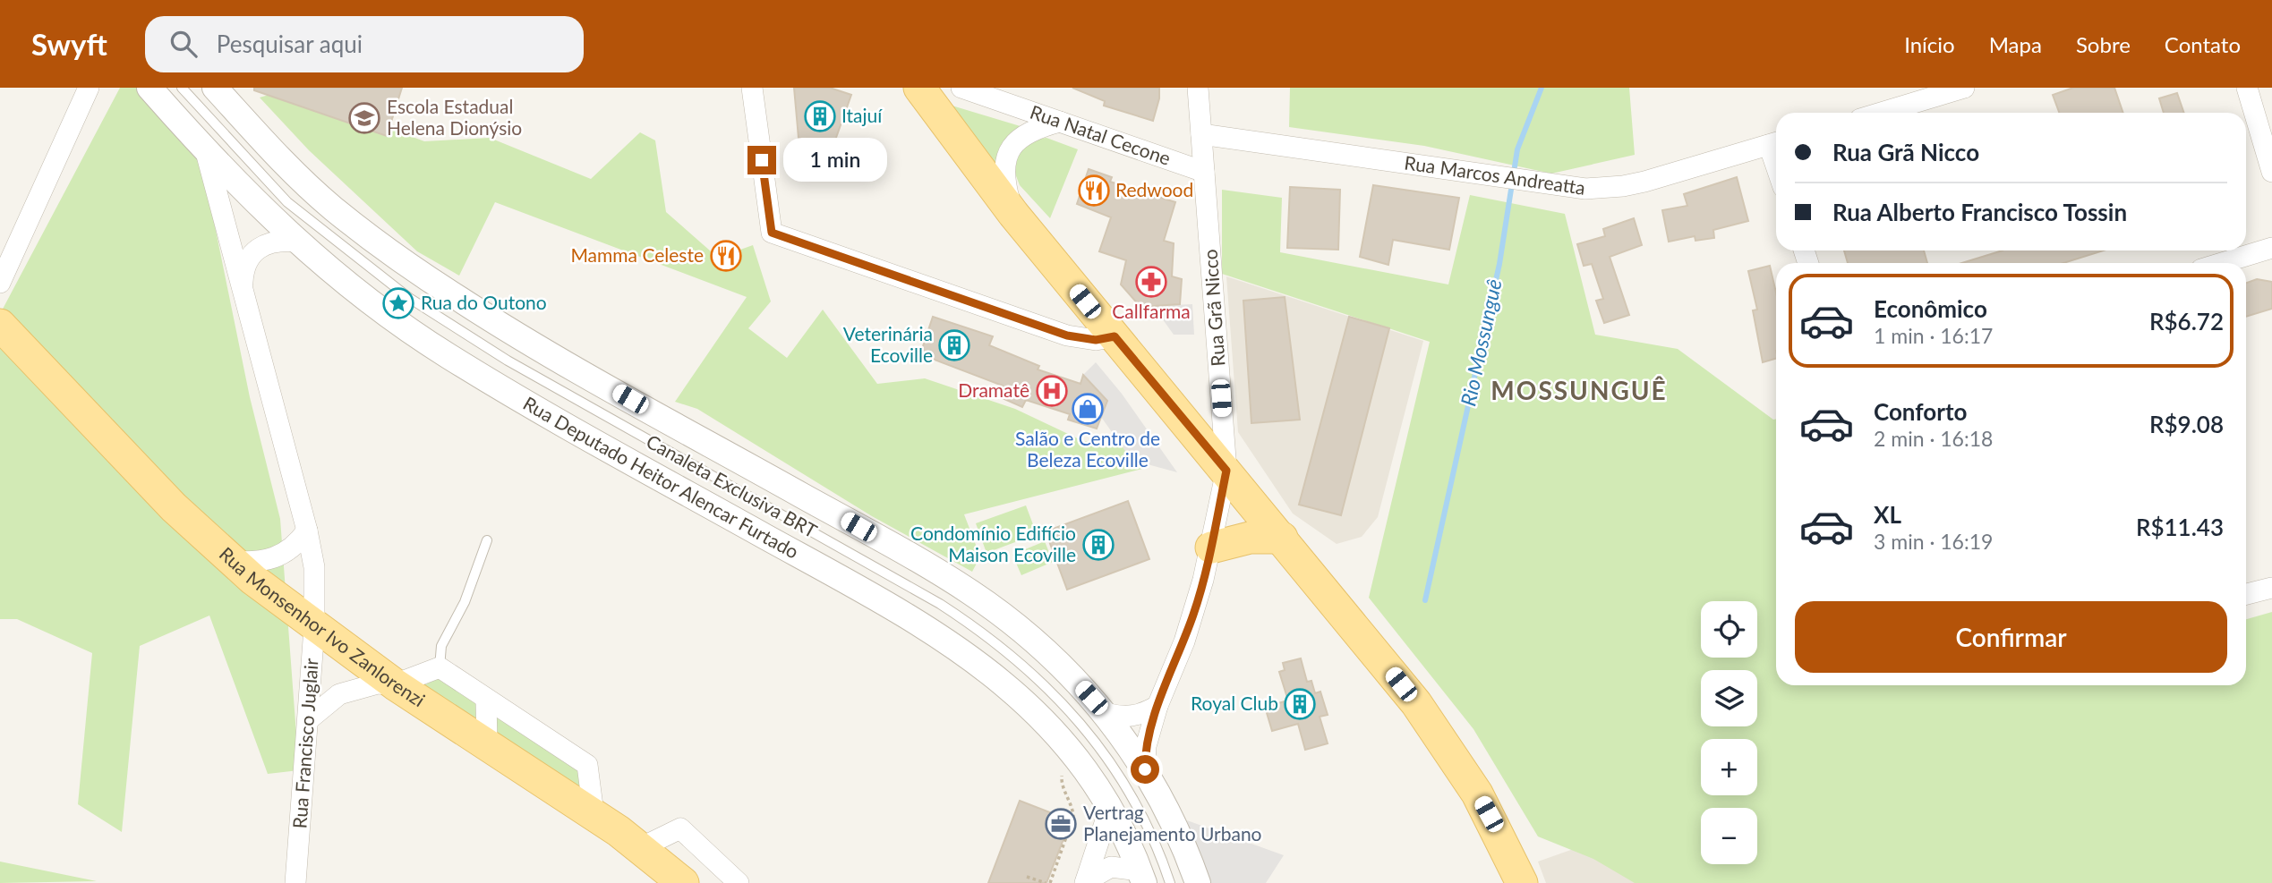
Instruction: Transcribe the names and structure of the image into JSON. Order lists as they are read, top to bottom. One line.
{"streets":{"main road":["Rua Monsenhor Ivo Zanlorenzi"],"street":["Rua Natal Cecone","Rua Marcos Andreatta","Rua Grã Nicco","Rua Deputado Heitor Alencar Furtado","Rua Francisco Juglair"],"lane":["Canaleta Exclusiva BRT"]},"crossings":[["Rua Natal Cecone","Rua Grã Nicco"],["Rua Marcos Andreatta","Rua Grã Nicco"],["Rua Deputado Heitor Alencar Furtado","Rua Francisco Juglair"],["Rua Monsenhor Ivo Zanlorenzi","Rua Francisco Juglair"]],"districts":["MOSSUNGUÊ"],"water":["Rio Mossunguê"],"places":{"building":["Itajuí","Veterinária Ecoville","Condomínio Edifício Maison Ecoville","Royal Club"],"school or university":["Escola Estadual Helena Dionýsio"],"restaurant":["Redwood","Mamma Celeste"],"pharmacy":["Callfarma"],"place":["Rua do Outono"],"hospital":["Dramatê"],"shop":["Salão e Centro de Beleza Ecoville"],"office":["Vertrag Planejamento Urbano"]},"page":{"header":"Swyft","search":"Pesquisar aqui","nav":["Início","Mapa","Sobre","Contato"],"banner":["Rua Grã Nicco","Rua Alberto Francisco Tossin"],"bubble":"1 min","list":[{"name":"Econômico","note":"1 min · 16:17","value":"R$6.72"},{"name":"Conforto","note":"2 min · 16:18","value":"R$9.08"},{"name":"XL","note":"3 min · 16:19","value":"R$11.43"}],"buttons":"Confirmar","map_buttons":["+","−"]}}
